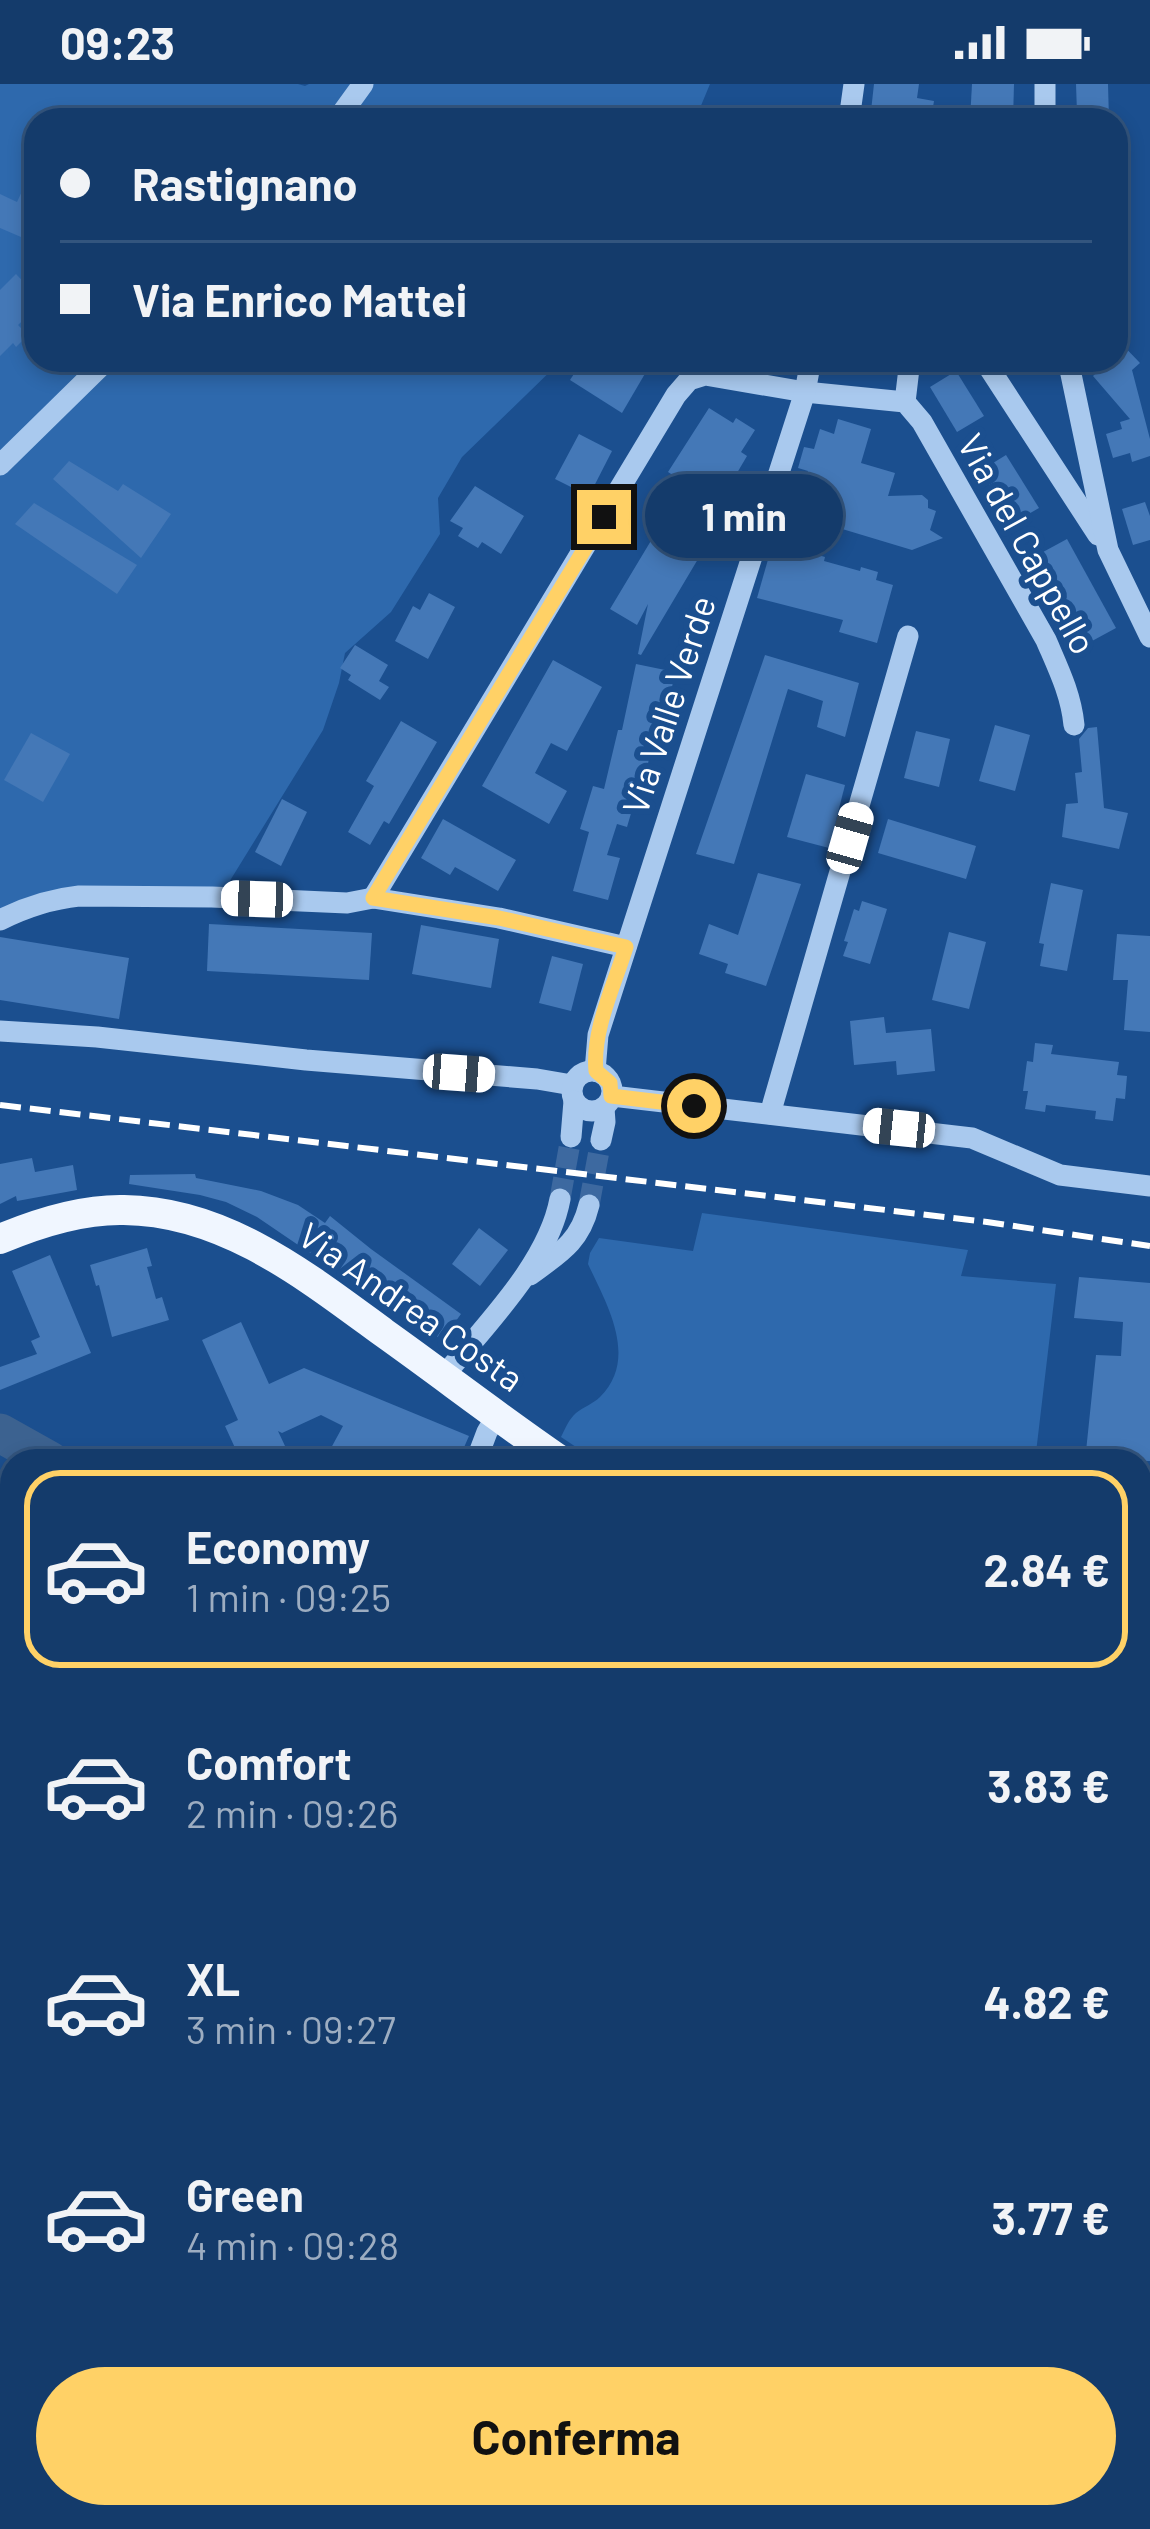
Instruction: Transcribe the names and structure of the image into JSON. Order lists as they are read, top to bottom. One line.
{"streets":{"main road":["Via Andrea Costa"],"street":["Via del Cappello","Via Valle Verde"]},"page":{"status":"09:23","banner":["Rastignano","Via Enrico Mattei"],"bubble":"1 min","list":[{"name":"Economy","note":"1 min · 09:25","value":"2.84 €"},{"name":"Comfort","note":"2 min · 09:26","value":"3.83 €"},{"name":"XL","note":"3 min · 09:27","value":"4.82 €"},{"name":"Green","note":"4 min · 09:28","value":"3.77 €"}],"buttons":"Conferma"}}
